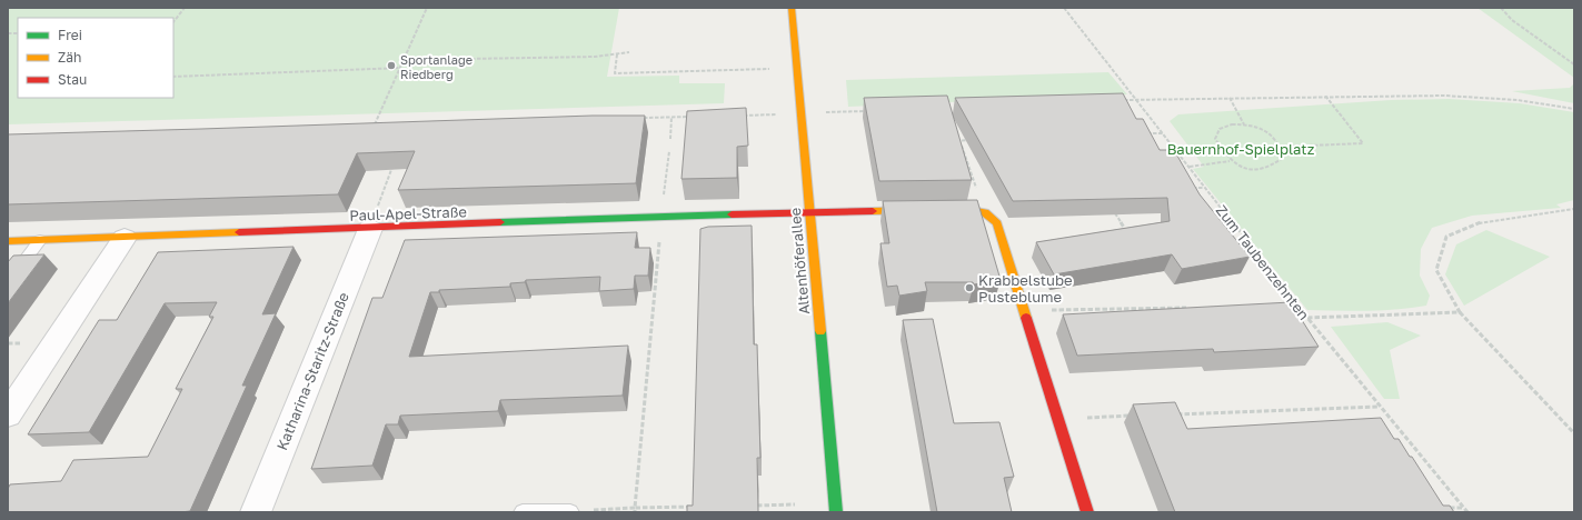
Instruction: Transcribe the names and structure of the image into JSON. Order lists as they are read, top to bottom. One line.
{"streets":{"street":["Paul-Apel-Straße","Altenhöferallee","Katharina-Staritz-Straße"],"path":["Zum Taubenzehnten"]},"crossings":[["Paul-Apel-Straße","Altenhöferallee"],["Paul-Apel-Straße","Katharina-Staritz-Straße"]],"parks":["Bauernhof-Spielplatz"],"places":["Sportanlage Riedberg","Krabbelstube Pusteblume"],"legend":["Frei","Zäh","Stau"]}
